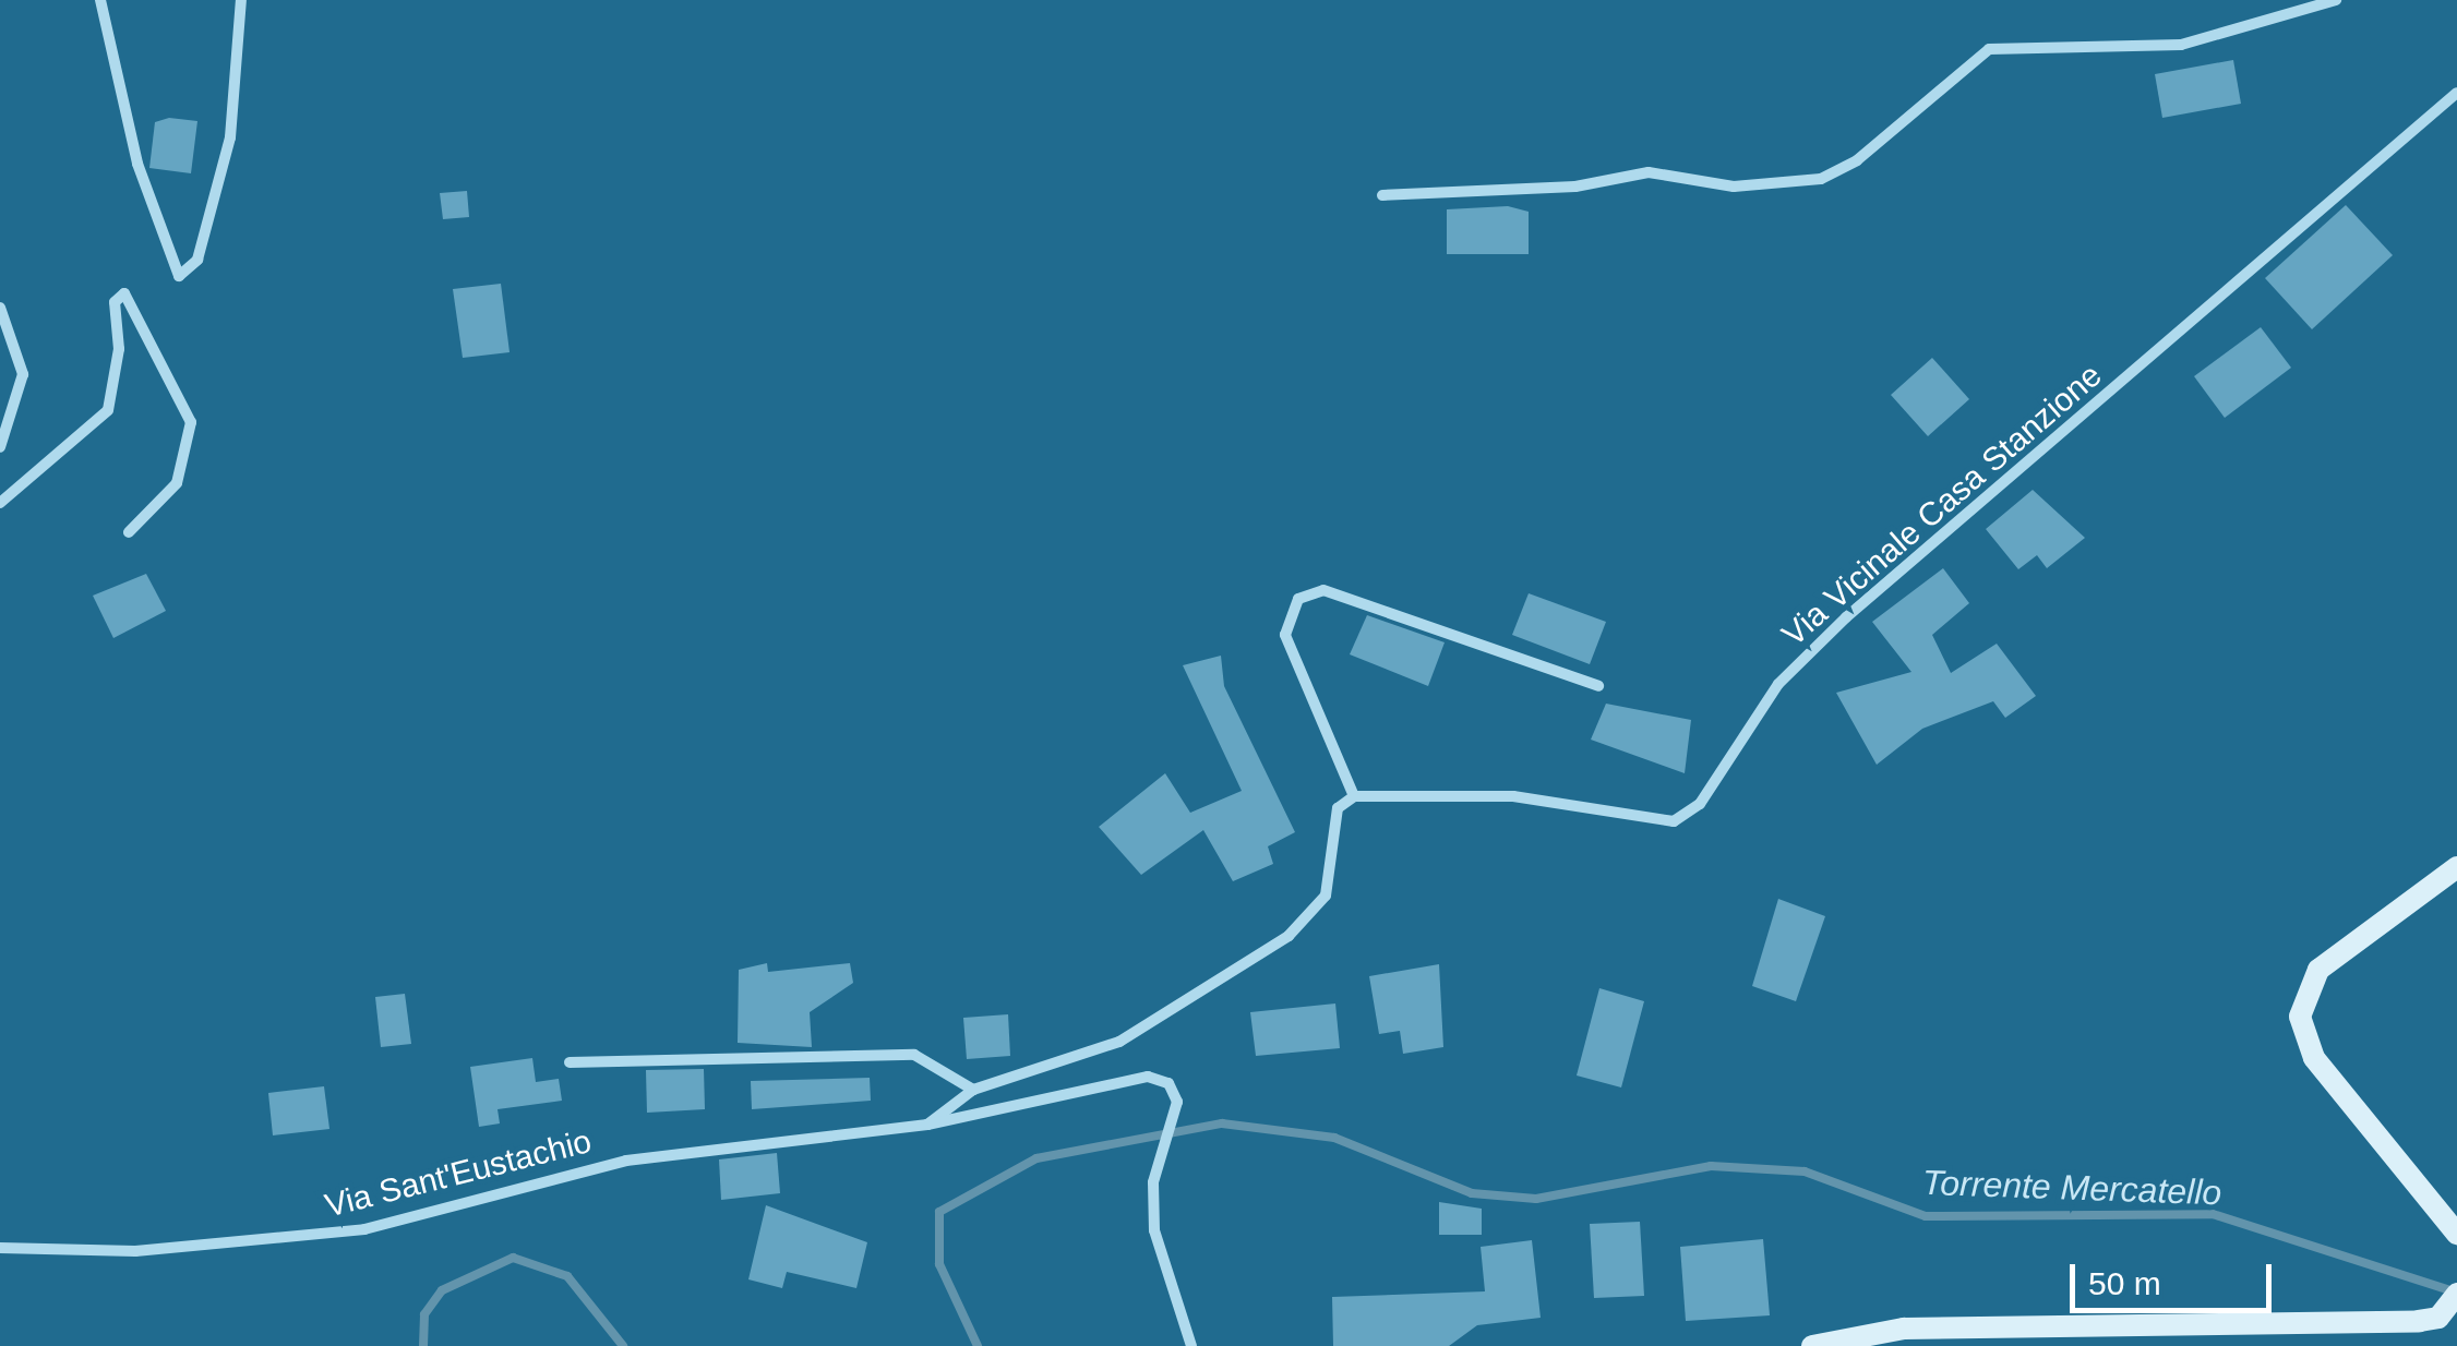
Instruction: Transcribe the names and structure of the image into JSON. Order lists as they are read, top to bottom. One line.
{"streets":{"street":["Via Vicinale Casa Stanzione","Via Sant'Eustachio"]},"water":["Torrente Mercatello"],"scale_bar":"50 m"}
